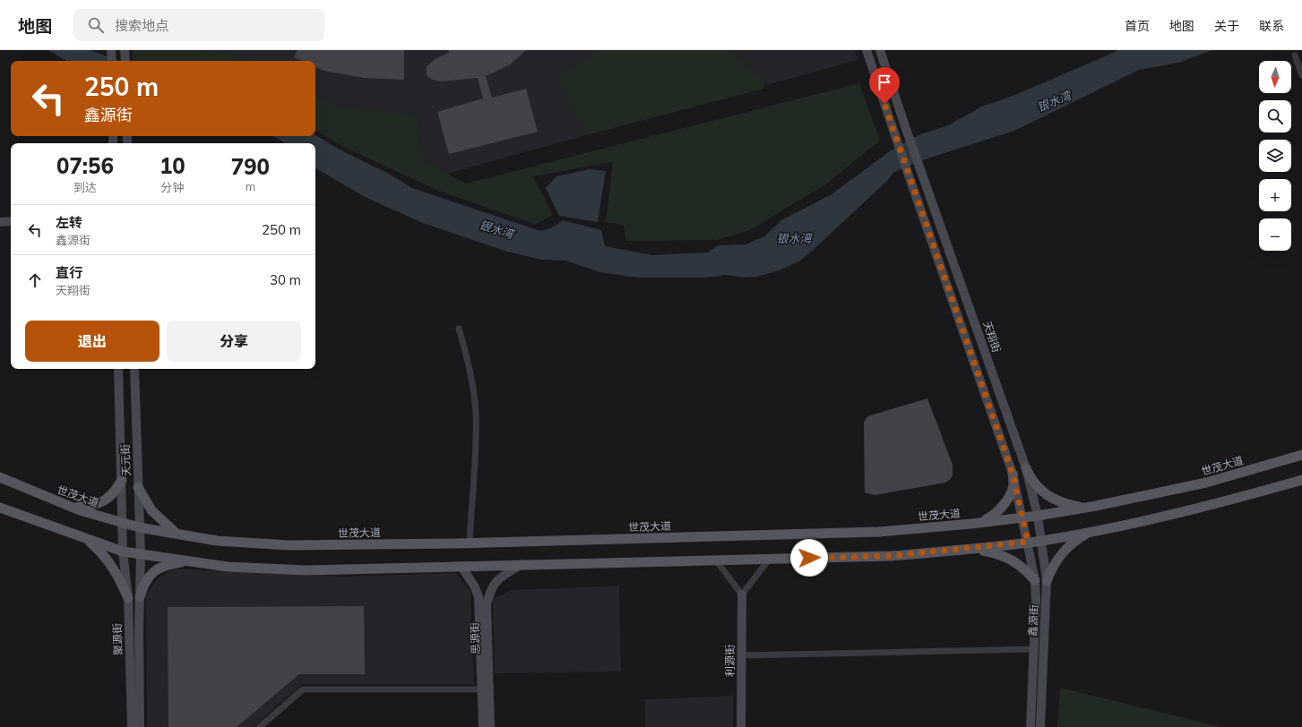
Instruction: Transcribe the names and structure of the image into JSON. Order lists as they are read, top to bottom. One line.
{"streets":{"main road":["天翔街","天元街","世茂大道","鑫源街","思源街","聚源街","利源街"]},"crossings":[["天翔街","世茂大道"],["天翔街","鑫源街"],["天元街","世茂大道"],["天元街","聚源街"],["世茂大道","鑫源街"]],"water":["银水湾"],"north":"bottom","page":{"header":"地图","search":"搜索地点","nav":["首页","地图","关于","联系"],"map_buttons":["+","−"],"turn":["250 m","鑫源街"],"eta":["07:56","到达","10","分钟","790","m"],"list":[{"name":"左转","note":"鑫源街","value":"250 m"},{"name":"直行","note":"天翔街","value":"30 m"}],"buttons":["退出","分享"]}}
